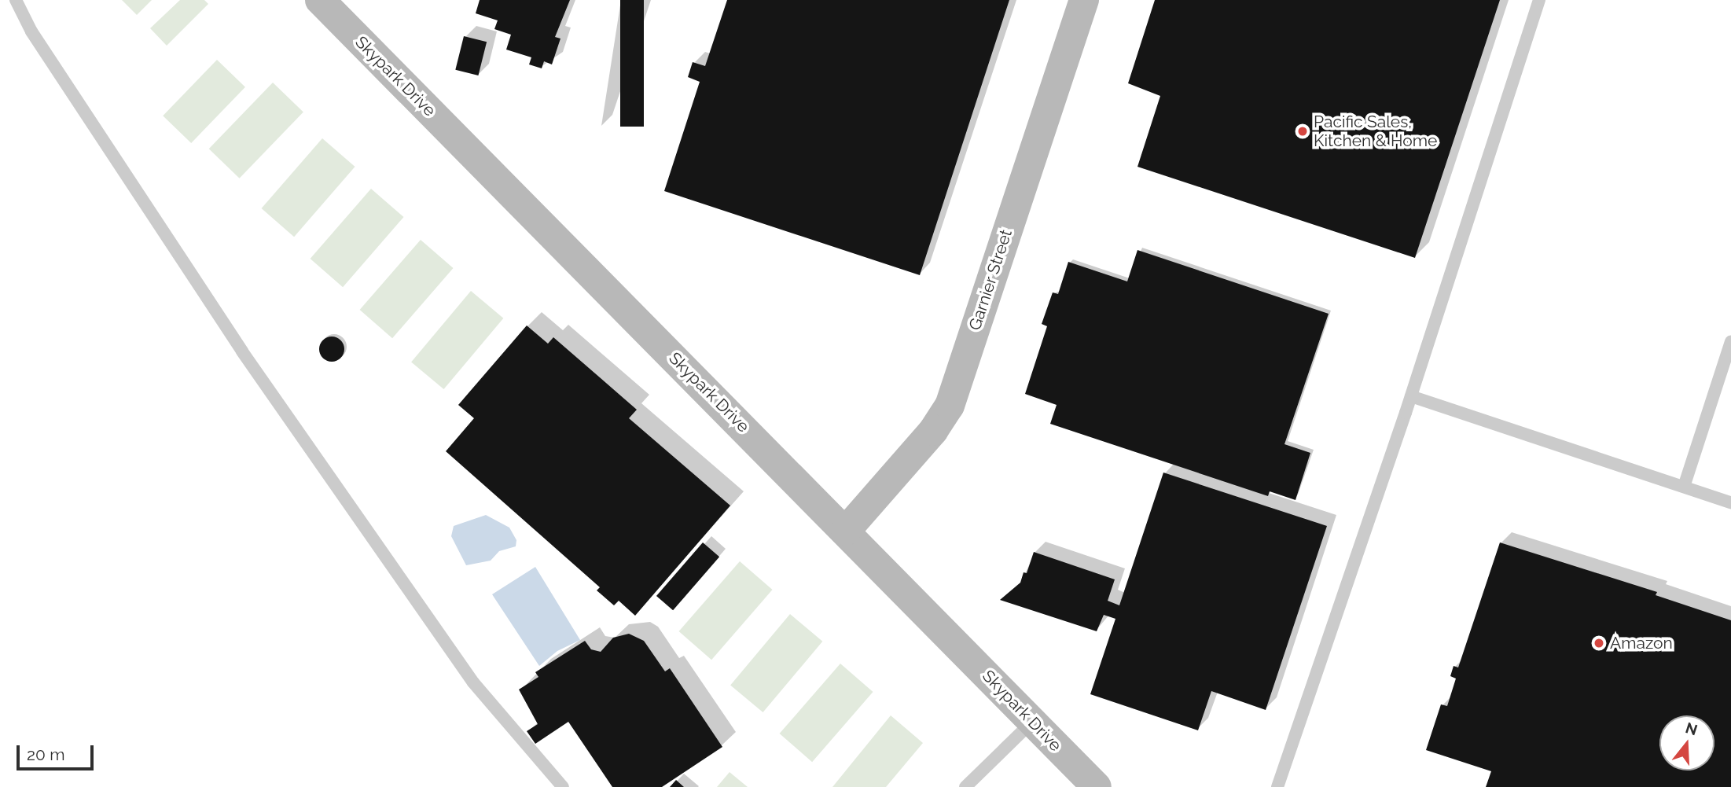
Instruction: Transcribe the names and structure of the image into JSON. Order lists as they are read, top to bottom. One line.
{"streets":{"main road":["Skypark Drive","Garnier Street"]},"crossings":[["Skypark Drive","Garnier Street"]],"places":["Pacific Sales, Kitchen & Home","Amazon"],"scale_bar":"20 m","north":"top"}
